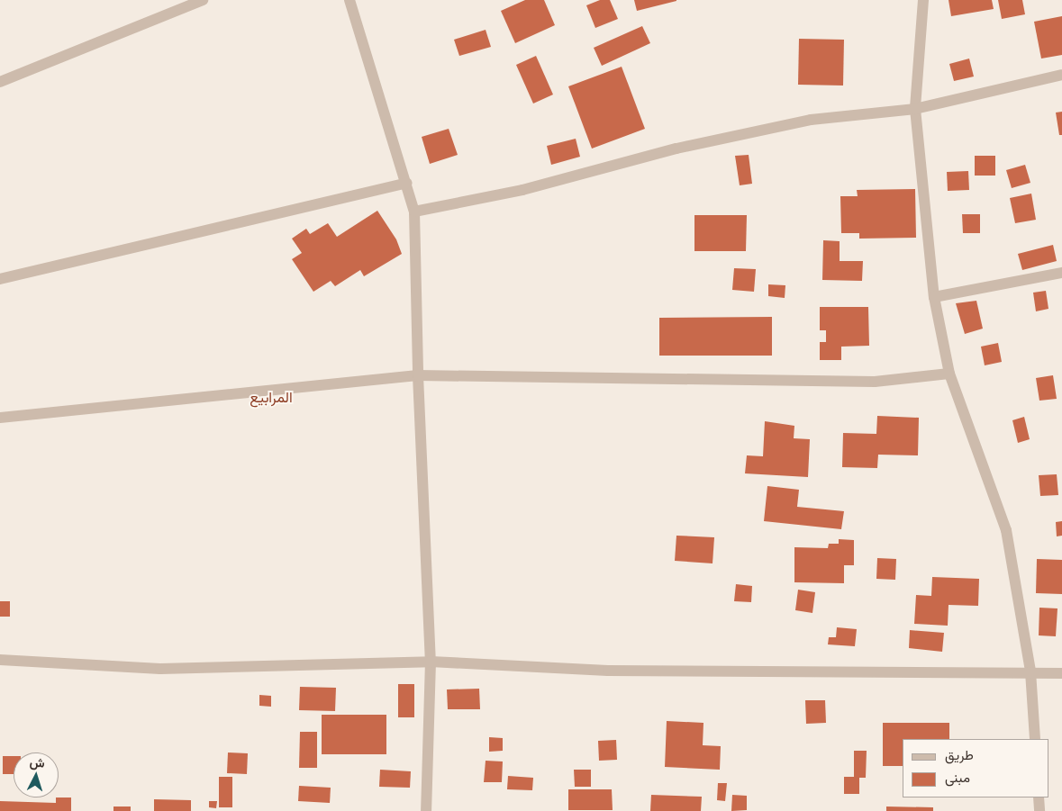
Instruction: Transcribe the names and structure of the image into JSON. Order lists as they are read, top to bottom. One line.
{"districts":["المرابيع"],"legend":["طريق","مبنى"],"north":"top"}
